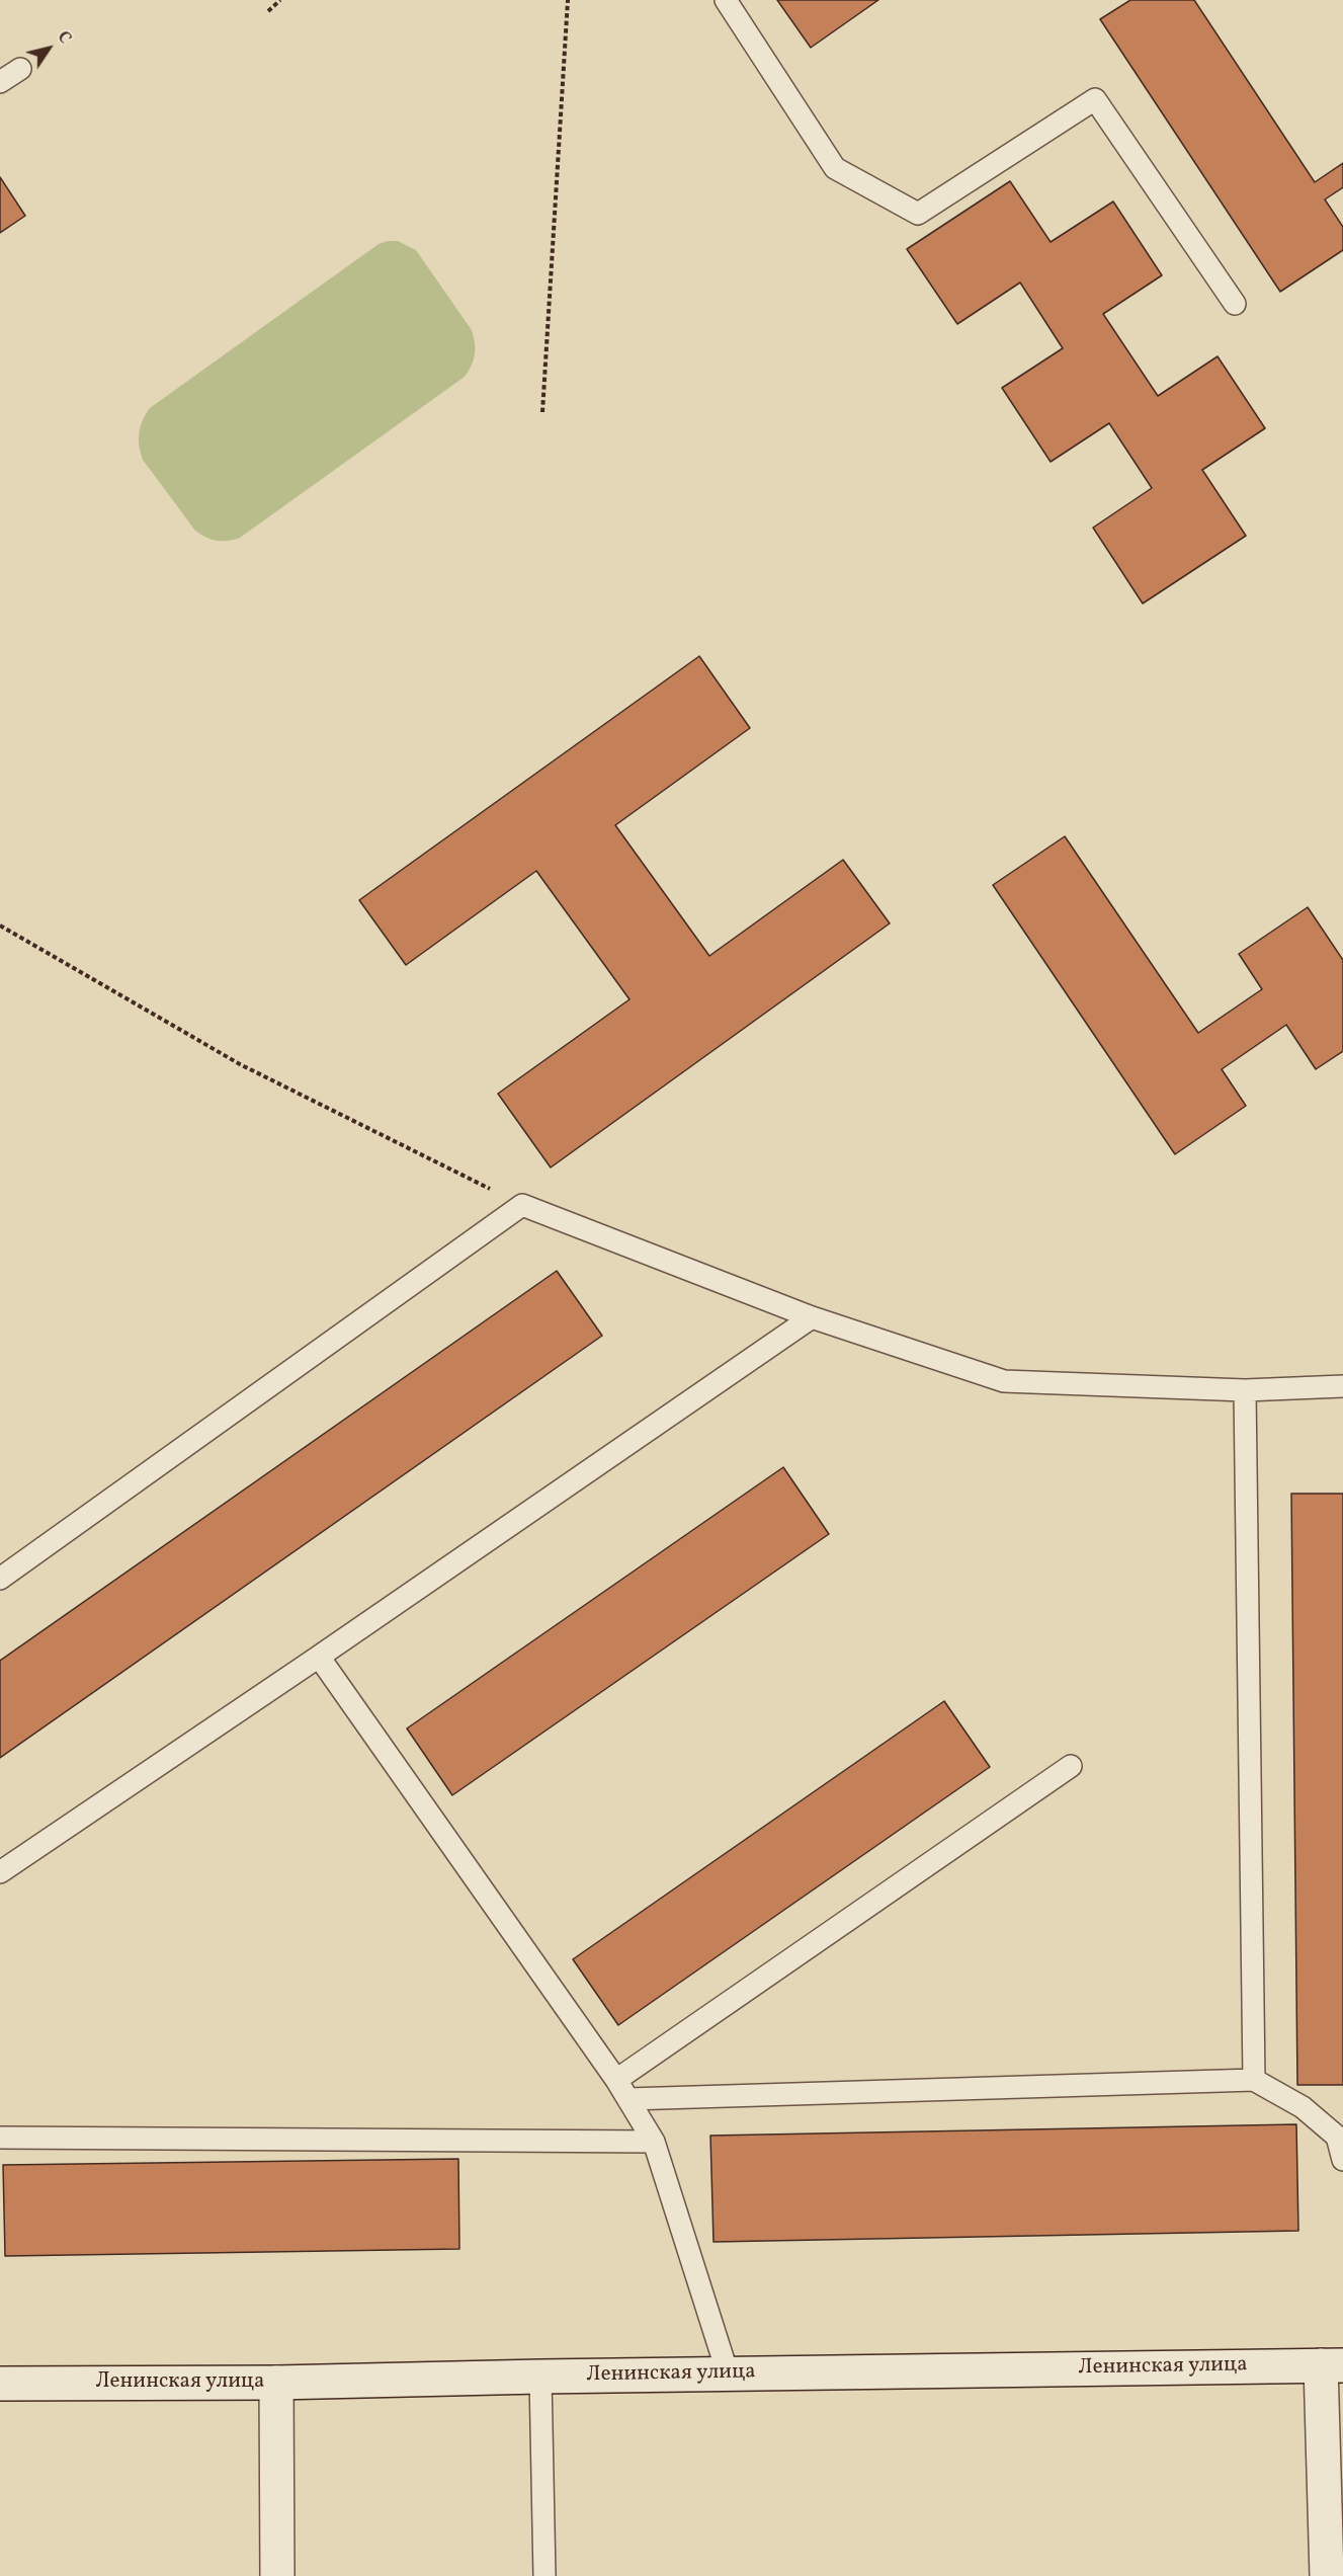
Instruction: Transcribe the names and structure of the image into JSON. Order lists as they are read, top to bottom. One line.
{"streets":{"main road":["Ленинская улица"]},"north":"top right"}
